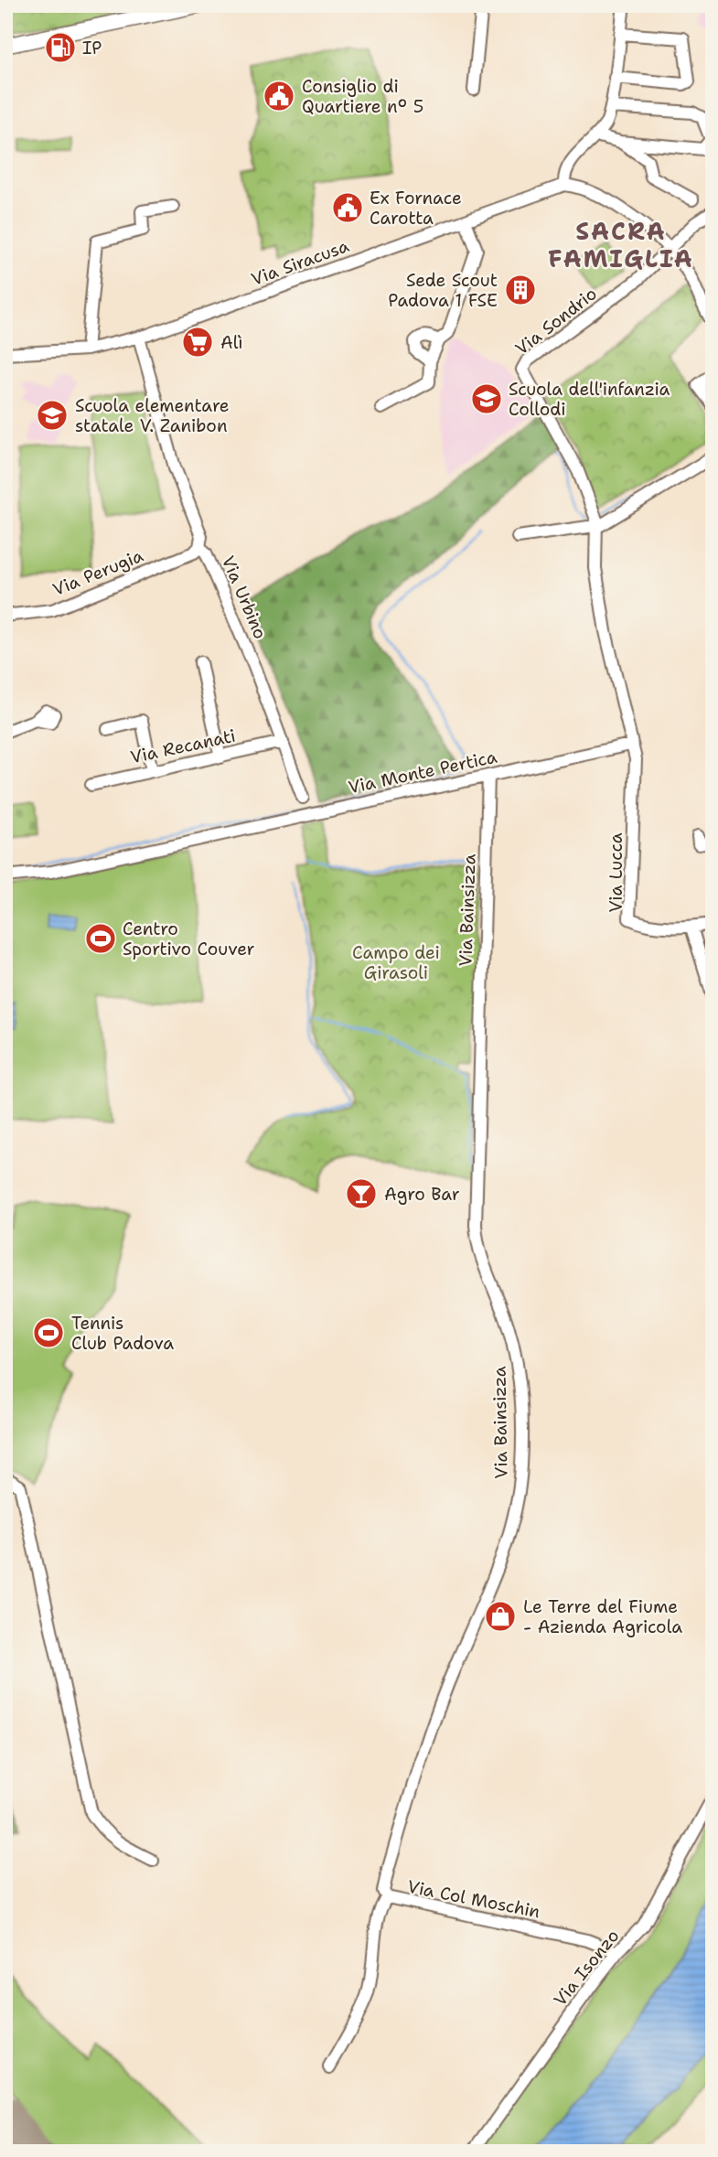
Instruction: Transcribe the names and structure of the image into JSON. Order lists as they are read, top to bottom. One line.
{"streets":{"street":["Via Siracusa","Via Sondrio","Via Perugia","Via Urbino","Via Recanati","Via Monte Pertica","Via Lucca","Via Bainsizza","Via Col Moschin","Via Isonzo"]},"crossings":[["Via Siracusa","Via Urbino"],["Via Perugia","Via Urbino"],["Via Urbino","Via Recanati"],["Via Monte Pertica","Via Lucca"],["Via Monte Pertica","Via Bainsizza"],["Via Bainsizza","Via Col Moschin"],["Via Col Moschin","Via Isonzo"]],"districts":["SACRA FAMIGLIA"],"parks":["Campo dei Girasoli"],"places":{"fuel station":["IP"],"public building":["Consiglio di Quartiere n° 5","Ex Fornace Carotta"],"building":["Sede Scout Padova 1 FSE"],"supermarket":["Alì"],"school or university":["Scuola dell'infanzia Collodi","Scuola elementare statale V. Zanibon"],"sports":["Centro Sportivo Couver","Tennis Club Padova"],"bar":["Agro Bar"],"shop":["Le Terre del Fiume - Azienda Agricola"]}}
